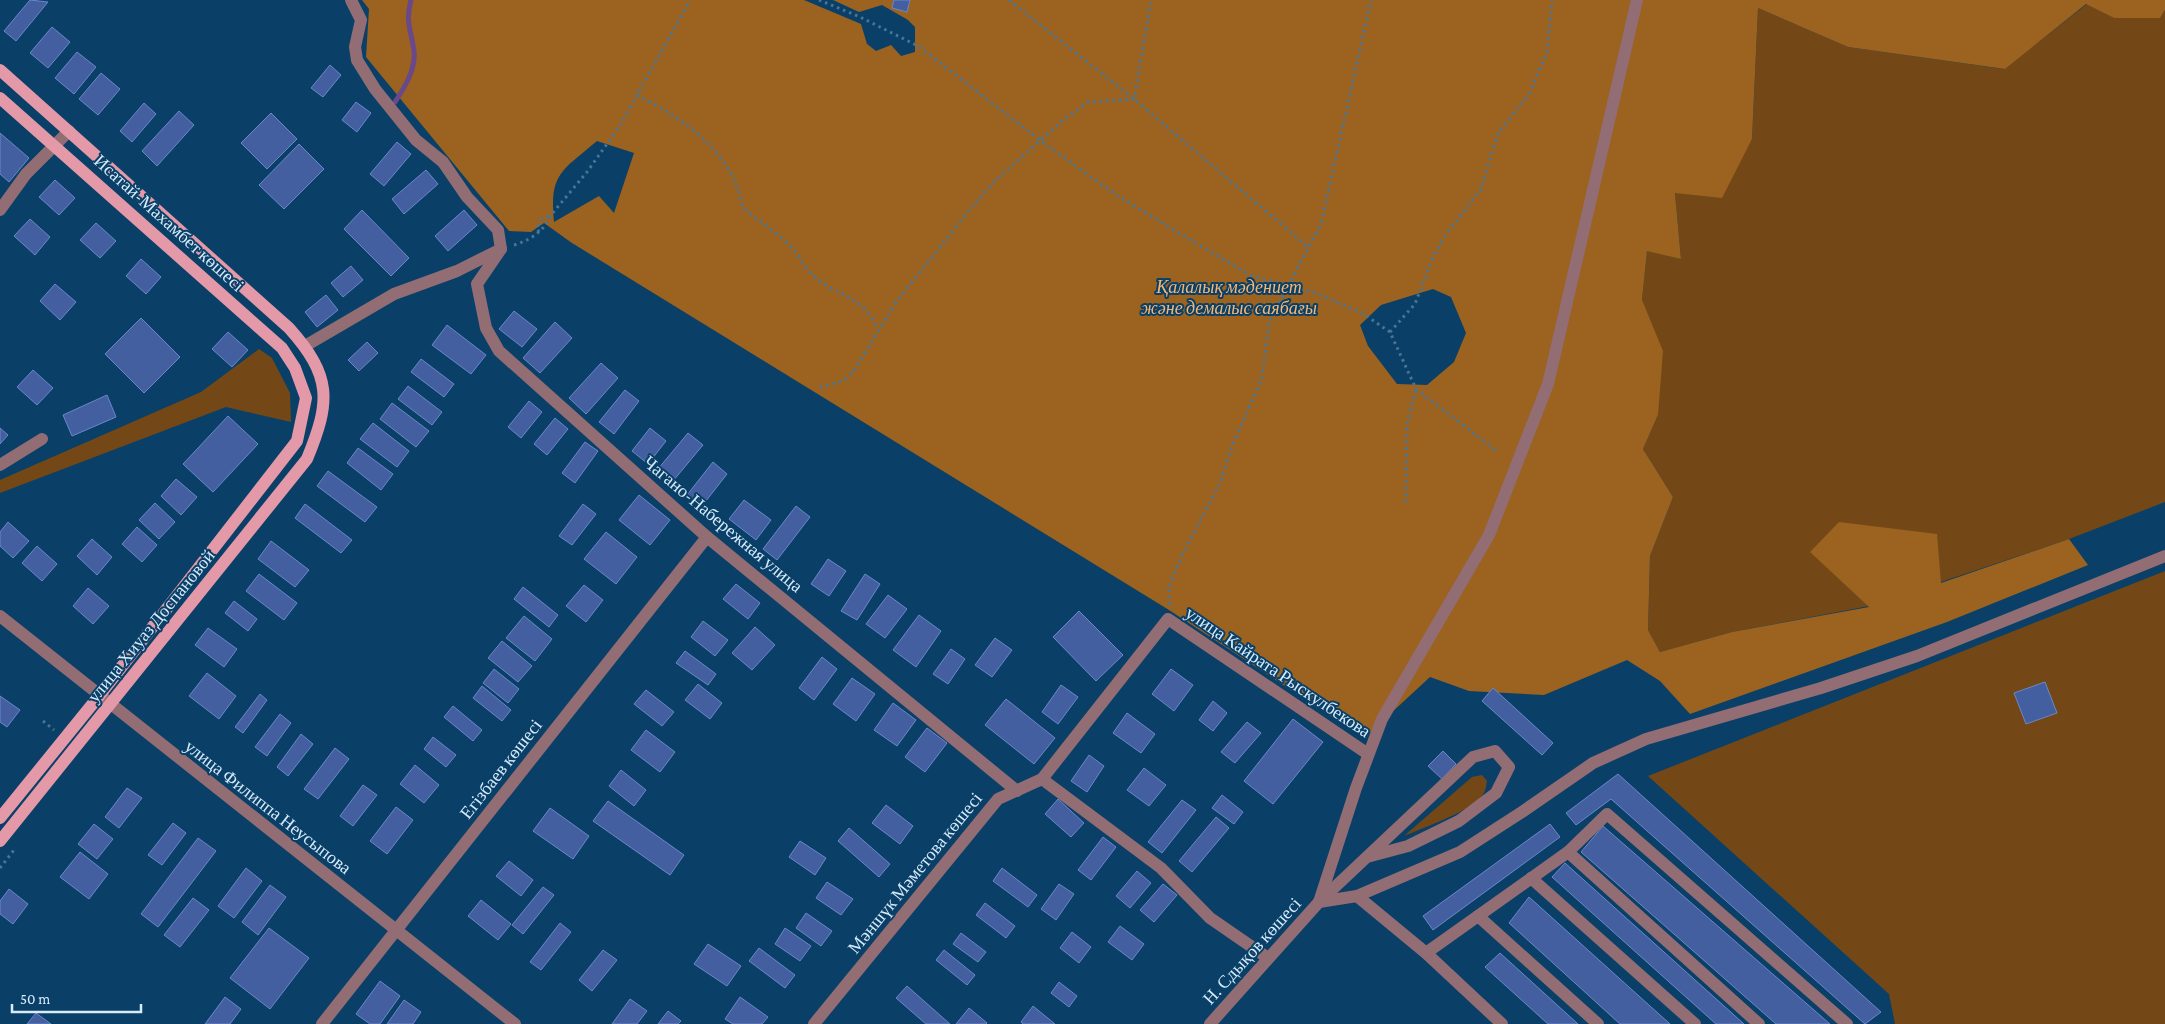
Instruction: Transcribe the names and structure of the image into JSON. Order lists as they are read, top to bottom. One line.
{"streets":{"main road":["Исатай-Махамбет көшесі","улица Хиуаз Доспановой"],"street":["Чагано-Набережная улица","улица Кайрата Рыскулбекова","Егізбаев көшесі","улица Филиппа Неусыпова","Мәншүк Мәметова көшесі","Н. Сдықов көшесі"]},"crossings":[["Исатай-Махамбет көшесі","улица Хиуаз Доспановой"],["Чагано-Набережная улица","Егізбаев көшесі"],["Чагано-Набережная улица","Мәншүк Мәметова көшесі"],["улица Хиуаз Доспановой","улица Филиппа Неусыпова"],["улица Кайрата Рыскулбекова","Мәншүк Мәметова көшесі"],["Егізбаев көшесі","улица Филиппа Неусыпова"]],"parks":["Қалалық мәдениет және демалыс саябағы"],"scale_bar":"50 m"}
